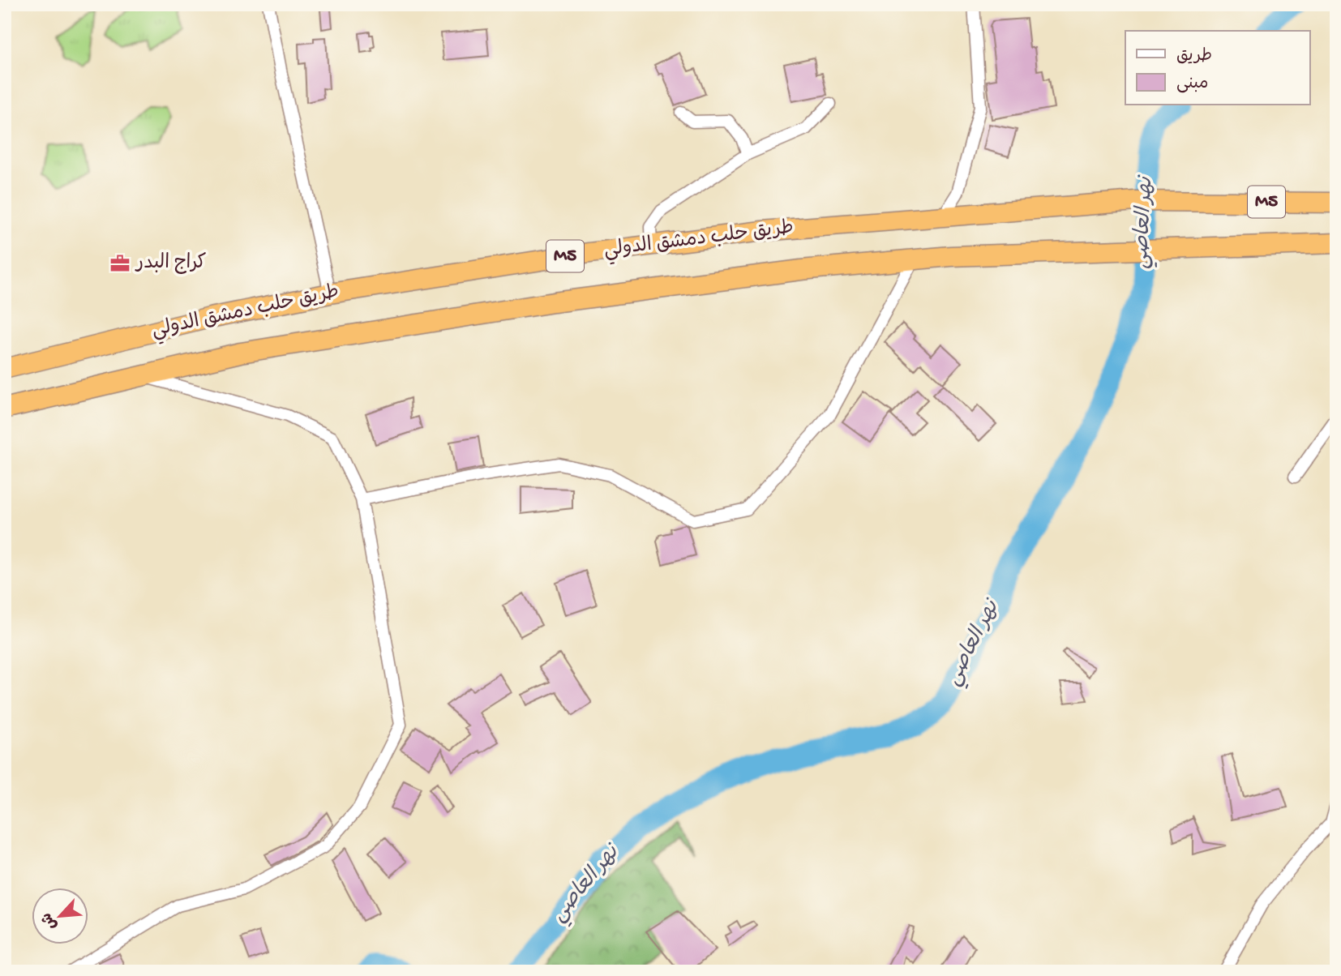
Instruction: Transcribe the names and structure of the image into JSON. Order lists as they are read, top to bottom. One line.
{"streets":{"highway":["M5","طريق حلب دمشق الدولي"]},"water":["نهر العاصي"],"places":{"office":["كراج البدر"]},"legend":["طريق","مبنى"],"north":"bottom left"}
